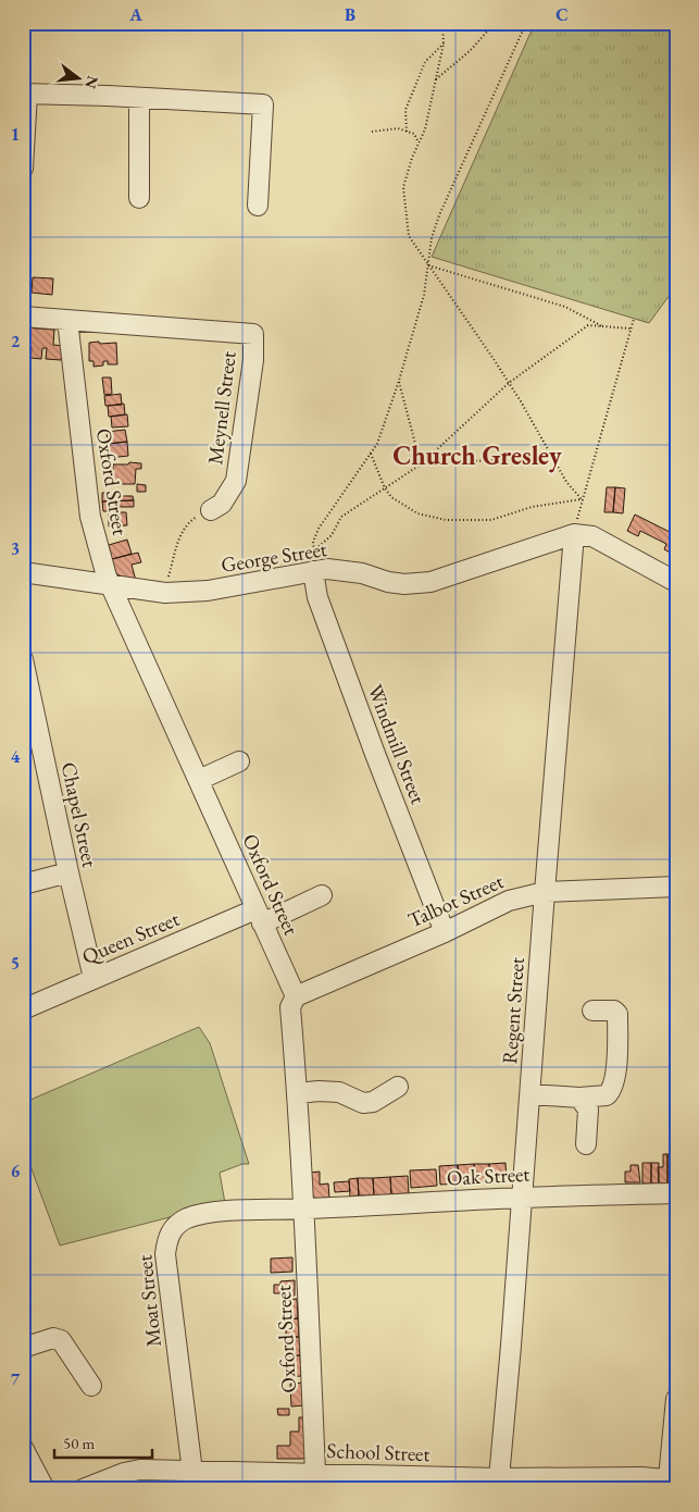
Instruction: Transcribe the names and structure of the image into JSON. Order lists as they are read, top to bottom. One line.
{"streets":{"street":["Meynell Street","Oxford Street","George Street","Windmill Street","Chapel Street","Talbot Street","Queen Street","Regent Street","Oak Street","Moat Street","School Street"]},"crossings":[["Meynell Street","Oxford Street"],["Oxford Street","George Street"],["Oxford Street","Talbot Street"],["Oxford Street","Queen Street"],["Oxford Street","Oak Street"],["Oxford Street","Moat Street"],["Oxford Street","School Street"],["George Street","Windmill Street"],["George Street","Regent Street"],["Windmill Street","Talbot Street"],["Chapel Street","Queen Street"],["Talbot Street","Regent Street"],["Regent Street","Oak Street"],["Regent Street","School Street"],["Oak Street","Moat Street"],["Moat Street","School Street"]],"districts":["Church Gresley"],"scale_bar":"50 m","north":"right","grid":{"columns":["A","B","C"],"rows":["1","2","3","4","5","6","7"]}}
